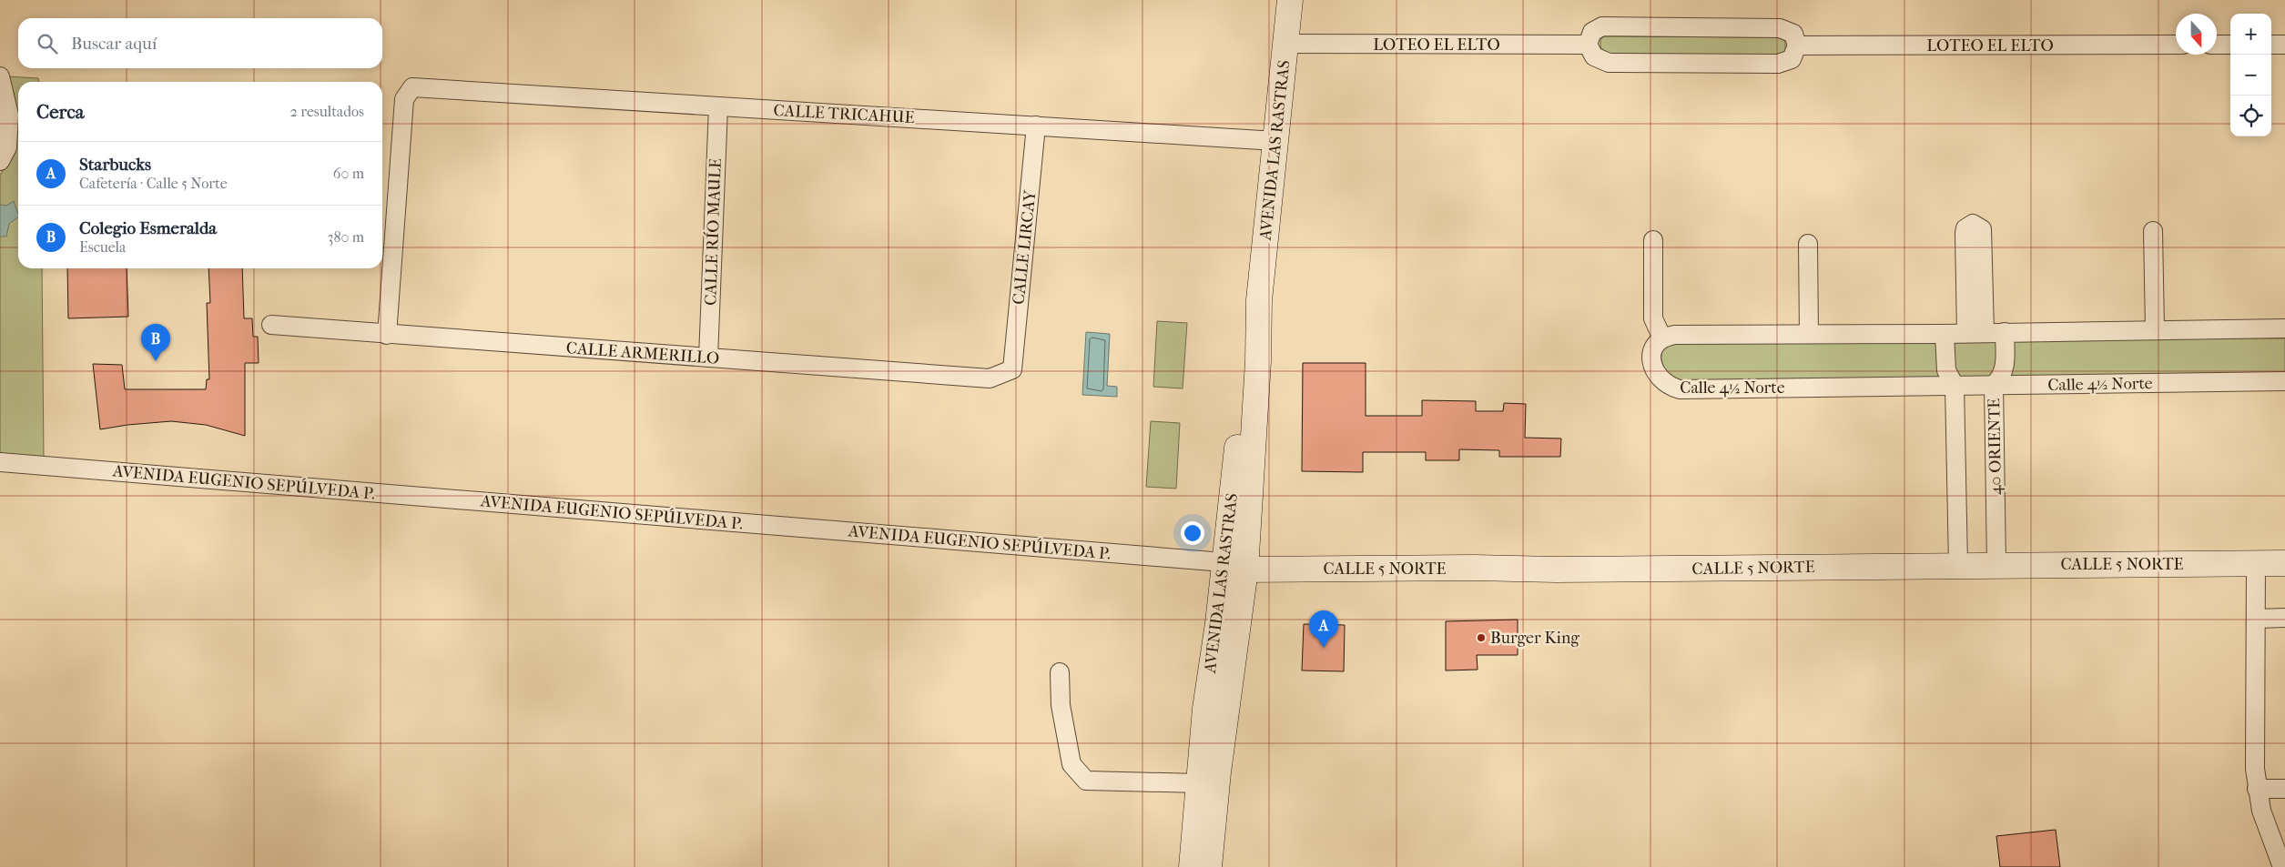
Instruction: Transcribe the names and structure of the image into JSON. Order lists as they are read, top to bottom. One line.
{"streets":{"street":["LOTEO EL ELTO","CALLE TRICAHUE","AVENIDA LAS RASTRAS","CALLE RÍO MAULE","CALLE LIRCAY","CALLE ARMERILLO","Calle 4½ Norte","40 ORIENTE","AVENIDA EUGENIO SEPÚLVEDA P.","CALLE 5 NORTE"]},"crossings":[["LOTEO EL ELTO","AVENIDA LAS RASTRAS"],["CALLE TRICAHUE","AVENIDA LAS RASTRAS"],["CALLE TRICAHUE","CALLE RÍO MAULE"],["CALLE TRICAHUE","CALLE LIRCAY"],["CALLE TRICAHUE","CALLE ARMERILLO"],["AVENIDA LAS RASTRAS","AVENIDA EUGENIO SEPÚLVEDA P."],["AVENIDA LAS RASTRAS","CALLE 5 NORTE"],["CALLE RÍO MAULE","CALLE ARMERILLO"],["CALLE LIRCAY","CALLE ARMERILLO"],["Calle 4½ Norte","40 ORIENTE"],["40 ORIENTE","CALLE 5 NORTE"],["AVENIDA EUGENIO SEPÚLVEDA P.","CALLE 5 NORTE"]],"places":["Burger King"],"north":"bottom","page":{"map_buttons":["+","−"],"search":"Buscar aquí","heading":["Cerca","2 resultados"],"list":[{"mark":"A","name":"Starbucks","note":"Cafetería · Calle 5 Norte","value":"60 m"},{"mark":"B","name":"Colegio Esmeralda","note":"Escuela","value":"380 m"}],"pins":["B","A"]}}
